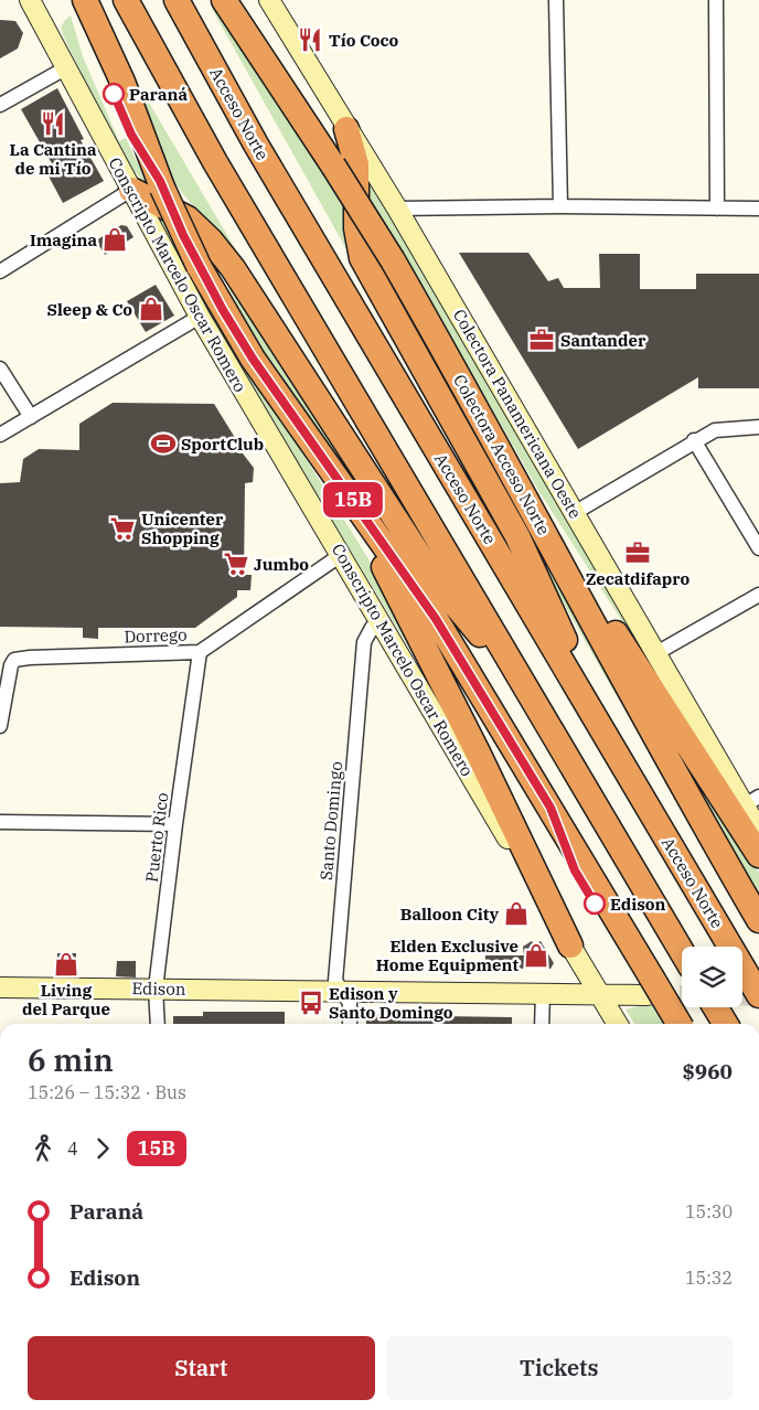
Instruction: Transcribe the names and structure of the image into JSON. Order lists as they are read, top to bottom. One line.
{"streets":{"highway":["Acceso Norte","Colectora Acceso Norte"],"street":["Conscripto Marcelo Oscar Romero","Colectora Panamericana Oeste","Dorrego","Santo Domingo","Puerto Rico","Edison"]},"crossings":[["Conscripto Marcelo Oscar Romero","Dorrego"],["Conscripto Marcelo Oscar Romero","Santo Domingo"],["Conscripto Marcelo Oscar Romero","Edison"],["Dorrego","Puerto Rico"],["Santo Domingo","Edison"],["Puerto Rico","Edison"]],"places":{"restaurant":["Tío Coco","La Cantina de mi Tío"],"other":["Paraná","Edison"],"shop":["Imagina","Sleep & Co","Balloon City","Elden Exclusive Home Equipment","Living del Parque"],"office":["Santander","Zecatdifapro"],"sports":["SportClub"],"supermarket":["Unicenter Shopping","Jumbo"],"bus stop":["Edison y Santo Domingo"]},"lines":["bus line 15B"],"page":{"on_map":"15B","heading":["6 min","15:26 – 15:32 · Bus","$960"],"legs":["4","15B"],"list":[{"name":"Paraná","value":"15:30"},{"name":"Edison","value":"15:32"}],"buttons":["Start","Tickets"]}}
